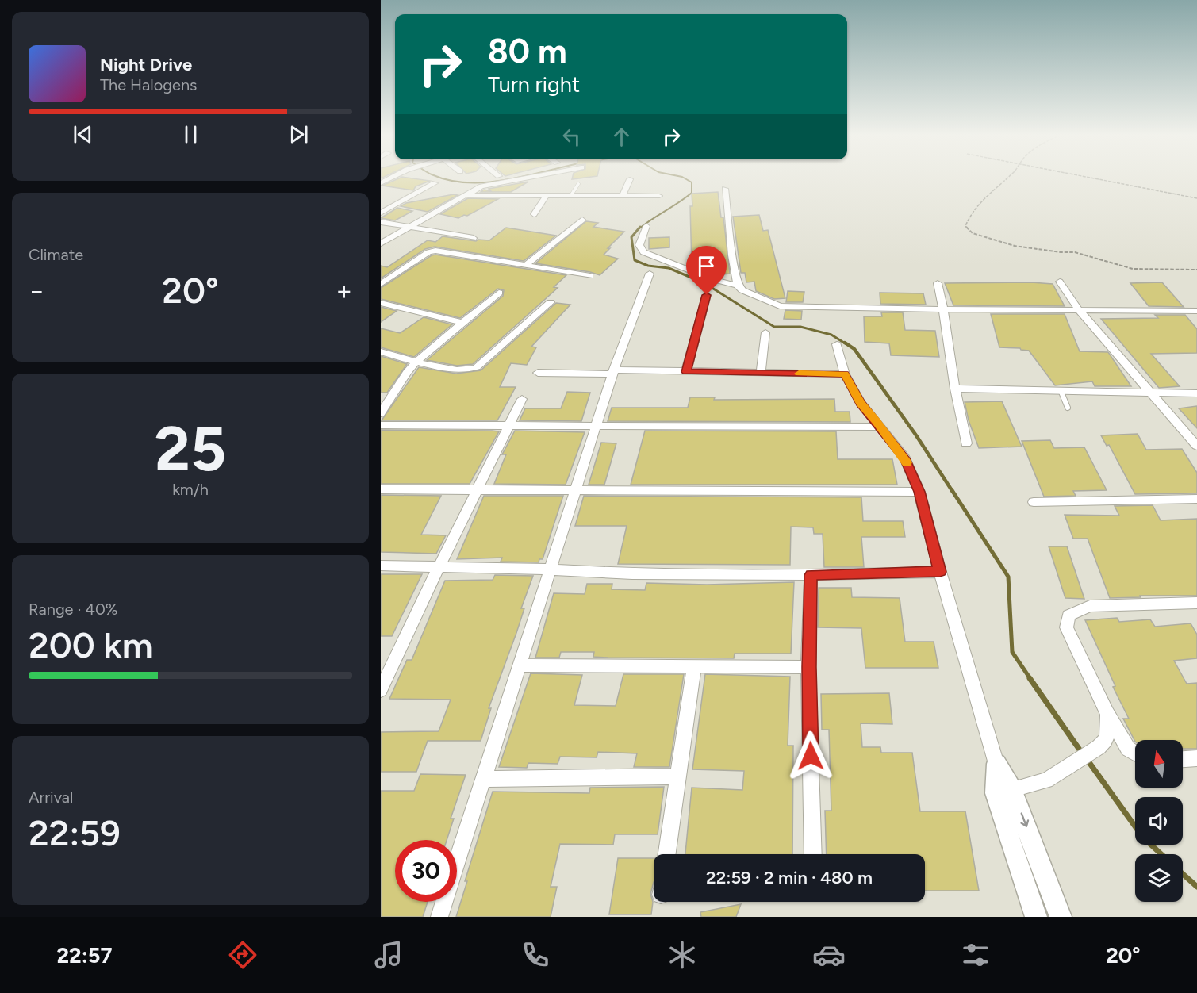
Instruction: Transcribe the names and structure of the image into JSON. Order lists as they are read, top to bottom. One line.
{"north":"top","page":{"turn":["80 m","Turn right"],"song":["Night Drive","The Halogens"],"tile":["Climate",["25","km/h"],["Range · 40%","200 km"],["Arrival","22:59"]],"heat":["−","20°","+"],"limit":"30","trip":"22:59 · 2 min · 480 m","tabs":["22:57","20°"]}}
